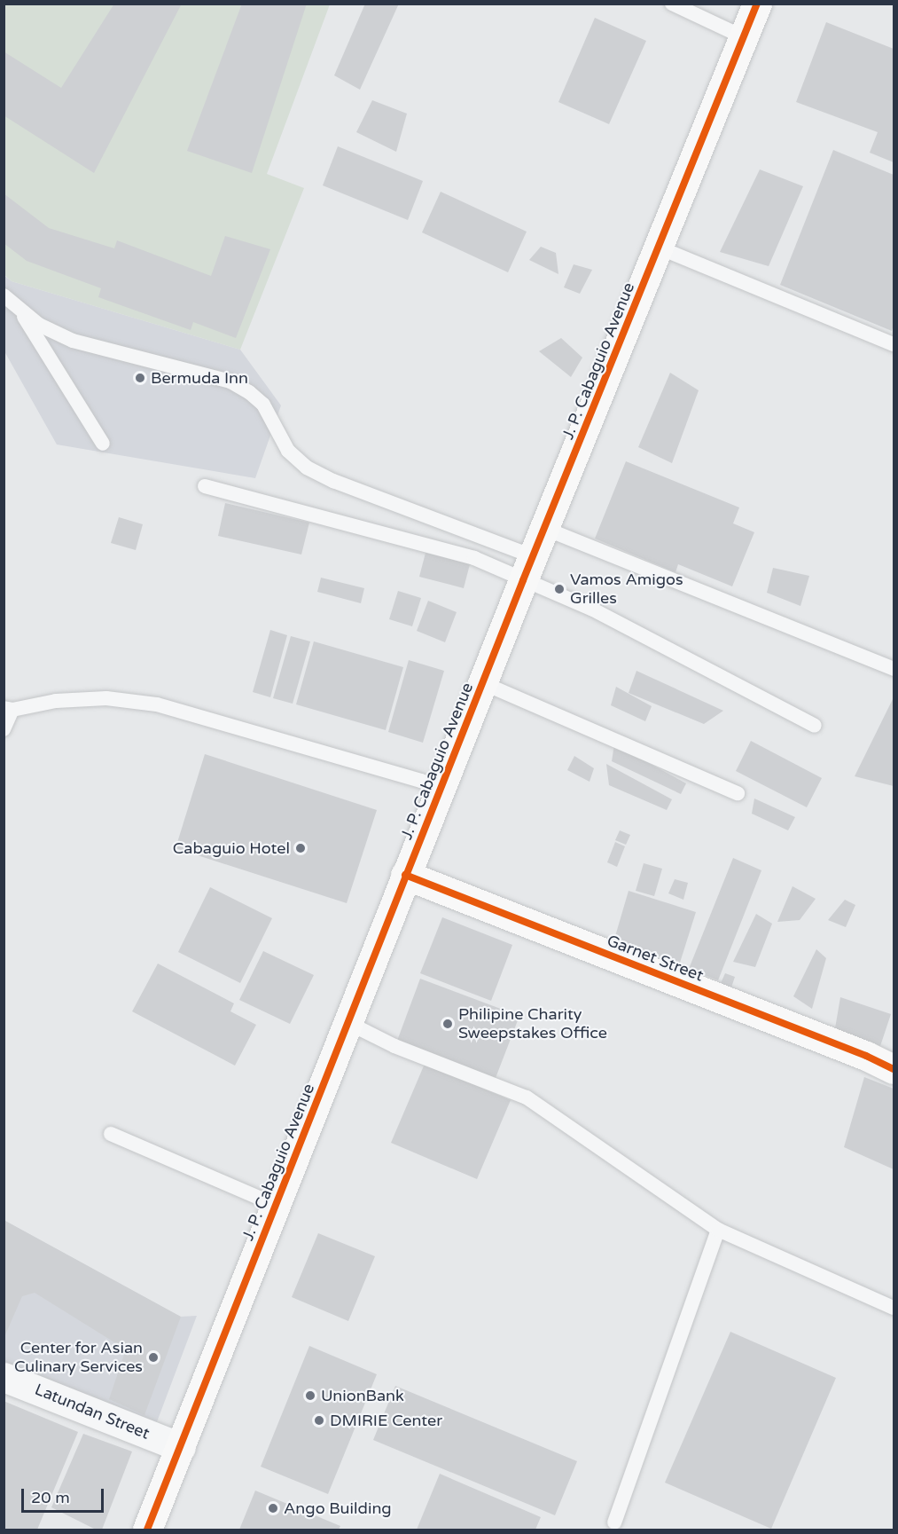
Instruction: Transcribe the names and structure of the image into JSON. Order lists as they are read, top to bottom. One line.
{"streets":{"main road":["J. P. Cabaguio Avenue","Garnet Street"],"street":["Latundan Street"]},"crossings":[["J. P. Cabaguio Avenue","Garnet Street"],["J. P. Cabaguio Avenue","Latundan Street"]],"places":["Bermuda Inn","Vamos Amigos Grilles","Cabaguio Hotel","Philipine Charity Sweepstakes Office","Center for Asian Culinary Services","UnionBank","DMIRIE Center","Ango Building"],"scale_bar":"20 m"}
